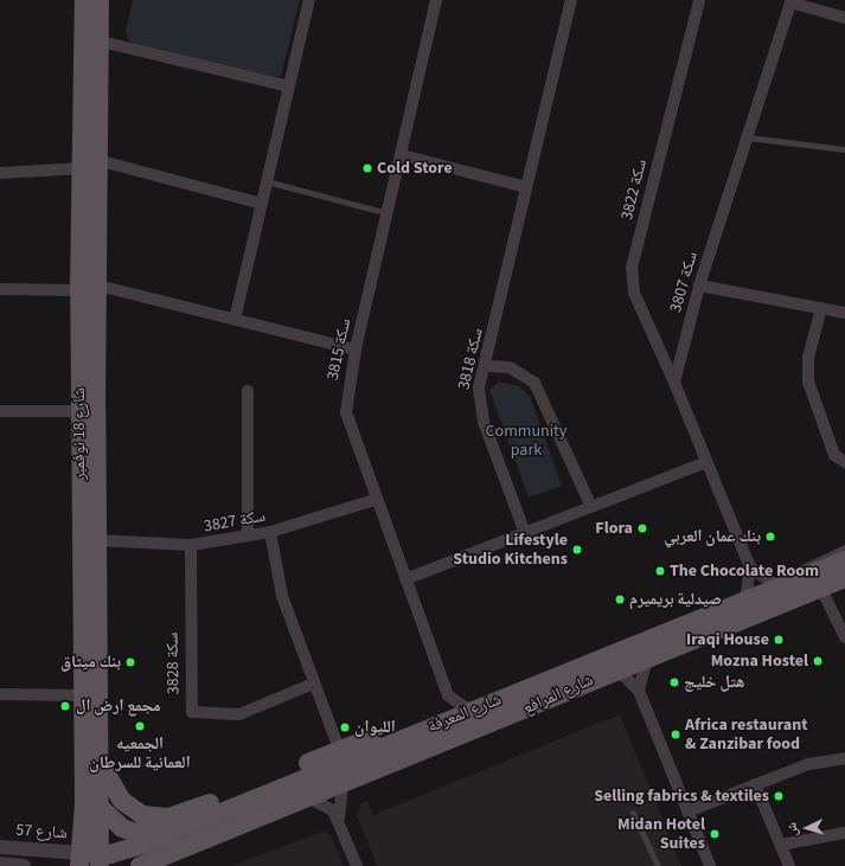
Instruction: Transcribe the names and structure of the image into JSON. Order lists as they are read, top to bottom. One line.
{"streets":{"main road":["شارع 18 نوفمبر","شارع المرافع","شارع المعرفة"],"street":["سكة 3822","سكة 3807","سكة 3815","سكة 3818","سكة 3827","سكة 3828","شارع 57"]},"crossings":[["سكة 3822","سكة 3807"],["سكة 3815","سكة 3827"],["شارع 18 نوفمبر","سكة 3827"],["شارع 18 نوفمبر","شارع المعرفة"],["شارع 18 نوفمبر","شارع 57"],["سكة 3827","سكة 3828"],["شارع المعرفة","شارع 57"]],"parks":["Community park"],"places":["Cold Store","Flora","بنك عمان العربي","Lifestyle Studio Kitchens","The Chocolate Room","صيدلية بريميرم","Iraqi House","Mozna Hostel","بنك ميثاق","هتل خلیج","مجمع ارض ال","الجمعيه العمانية للسرطان","الليوان","Africa restaurant & Zanzibar food","Selling fabrics & textiles","Midan Hotel Suites"],"north":"left"}
